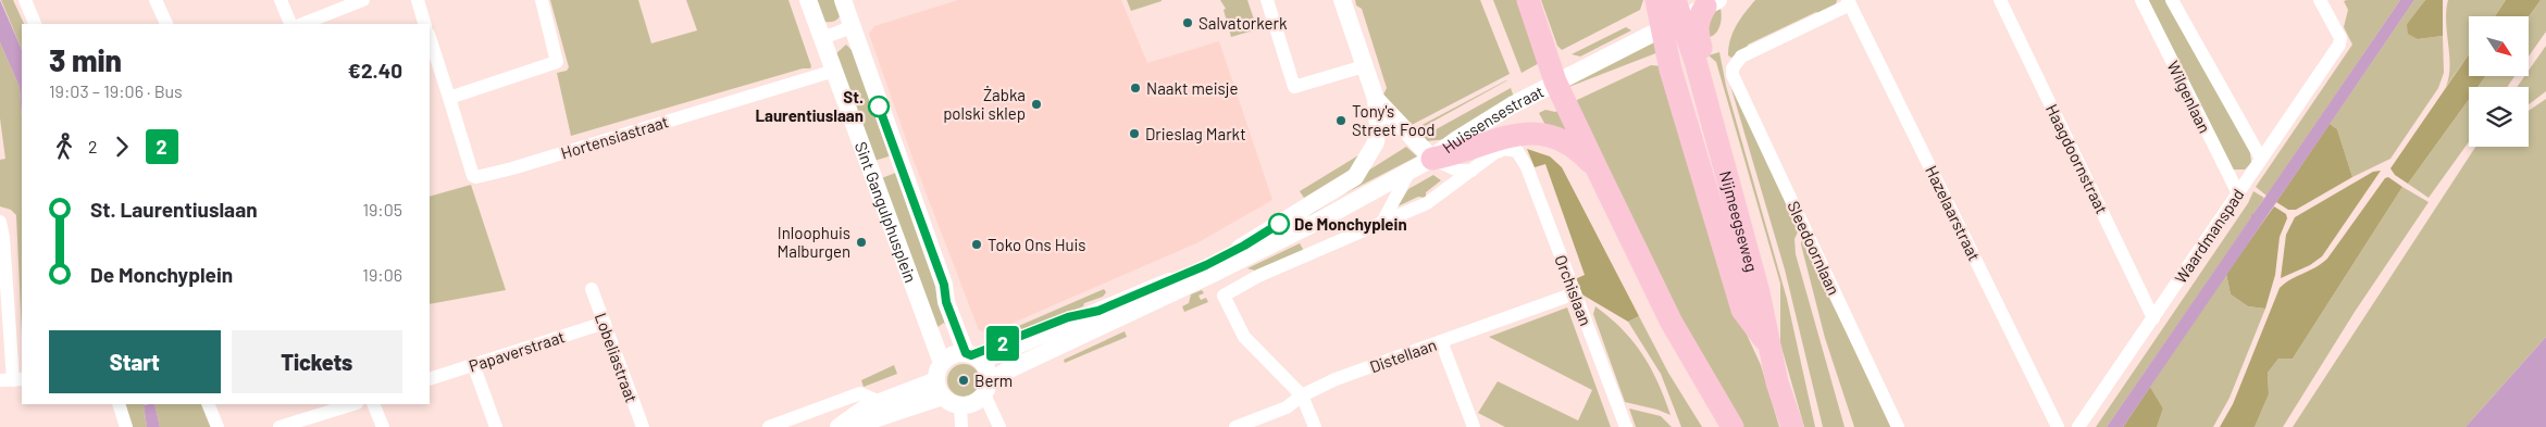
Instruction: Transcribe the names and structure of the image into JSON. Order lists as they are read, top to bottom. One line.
{"streets":{"main road":["Nijmeegseweg"],"street":["Wilgenlaan","Huissensestraat","Hortensiastraat","Haagdoornstraat","Sint Gangulphusplein","Hazelaarstraat","Waardmanspad","Sleedoornlaan","Orchislaan","Papaverstraat","Distellaan","Lobeliastraat"]},"crossings":[["Wilgenlaan","Waardmanspad"],["Huissensestraat","Sint Gangulphusplein"],["Huissensestraat","Orchislaan"],["Huissensestraat","Distellaan"],["Hortensiastraat","Sint Gangulphusplein"],["Haagdoornstraat","Waardmanspad"],["Hazelaarstraat","Sleedoornlaan"],["Orchislaan","Distellaan"],["Papaverstraat","Lobeliastraat"]],"places":["Salvatorkerk","Naakt meisje","Żabka polski sklep","St. Laurentiuslaan","Tony's Street Food","Drieslag Markt","De Monchyplein","Inloophuis Malburgen","Toko Ons Huis","Berm"],"lines":["bus line 2"],"north":"bottom right","page":{"on_map":"2","heading":["3 min","19:03 – 19:06 · Bus","€2.40"],"legs":["2","2"],"list":[{"name":"St. Laurentiuslaan","value":"19:05"},{"name":"De Monchyplein","value":"19:06"}],"buttons":["Start","Tickets"]}}
